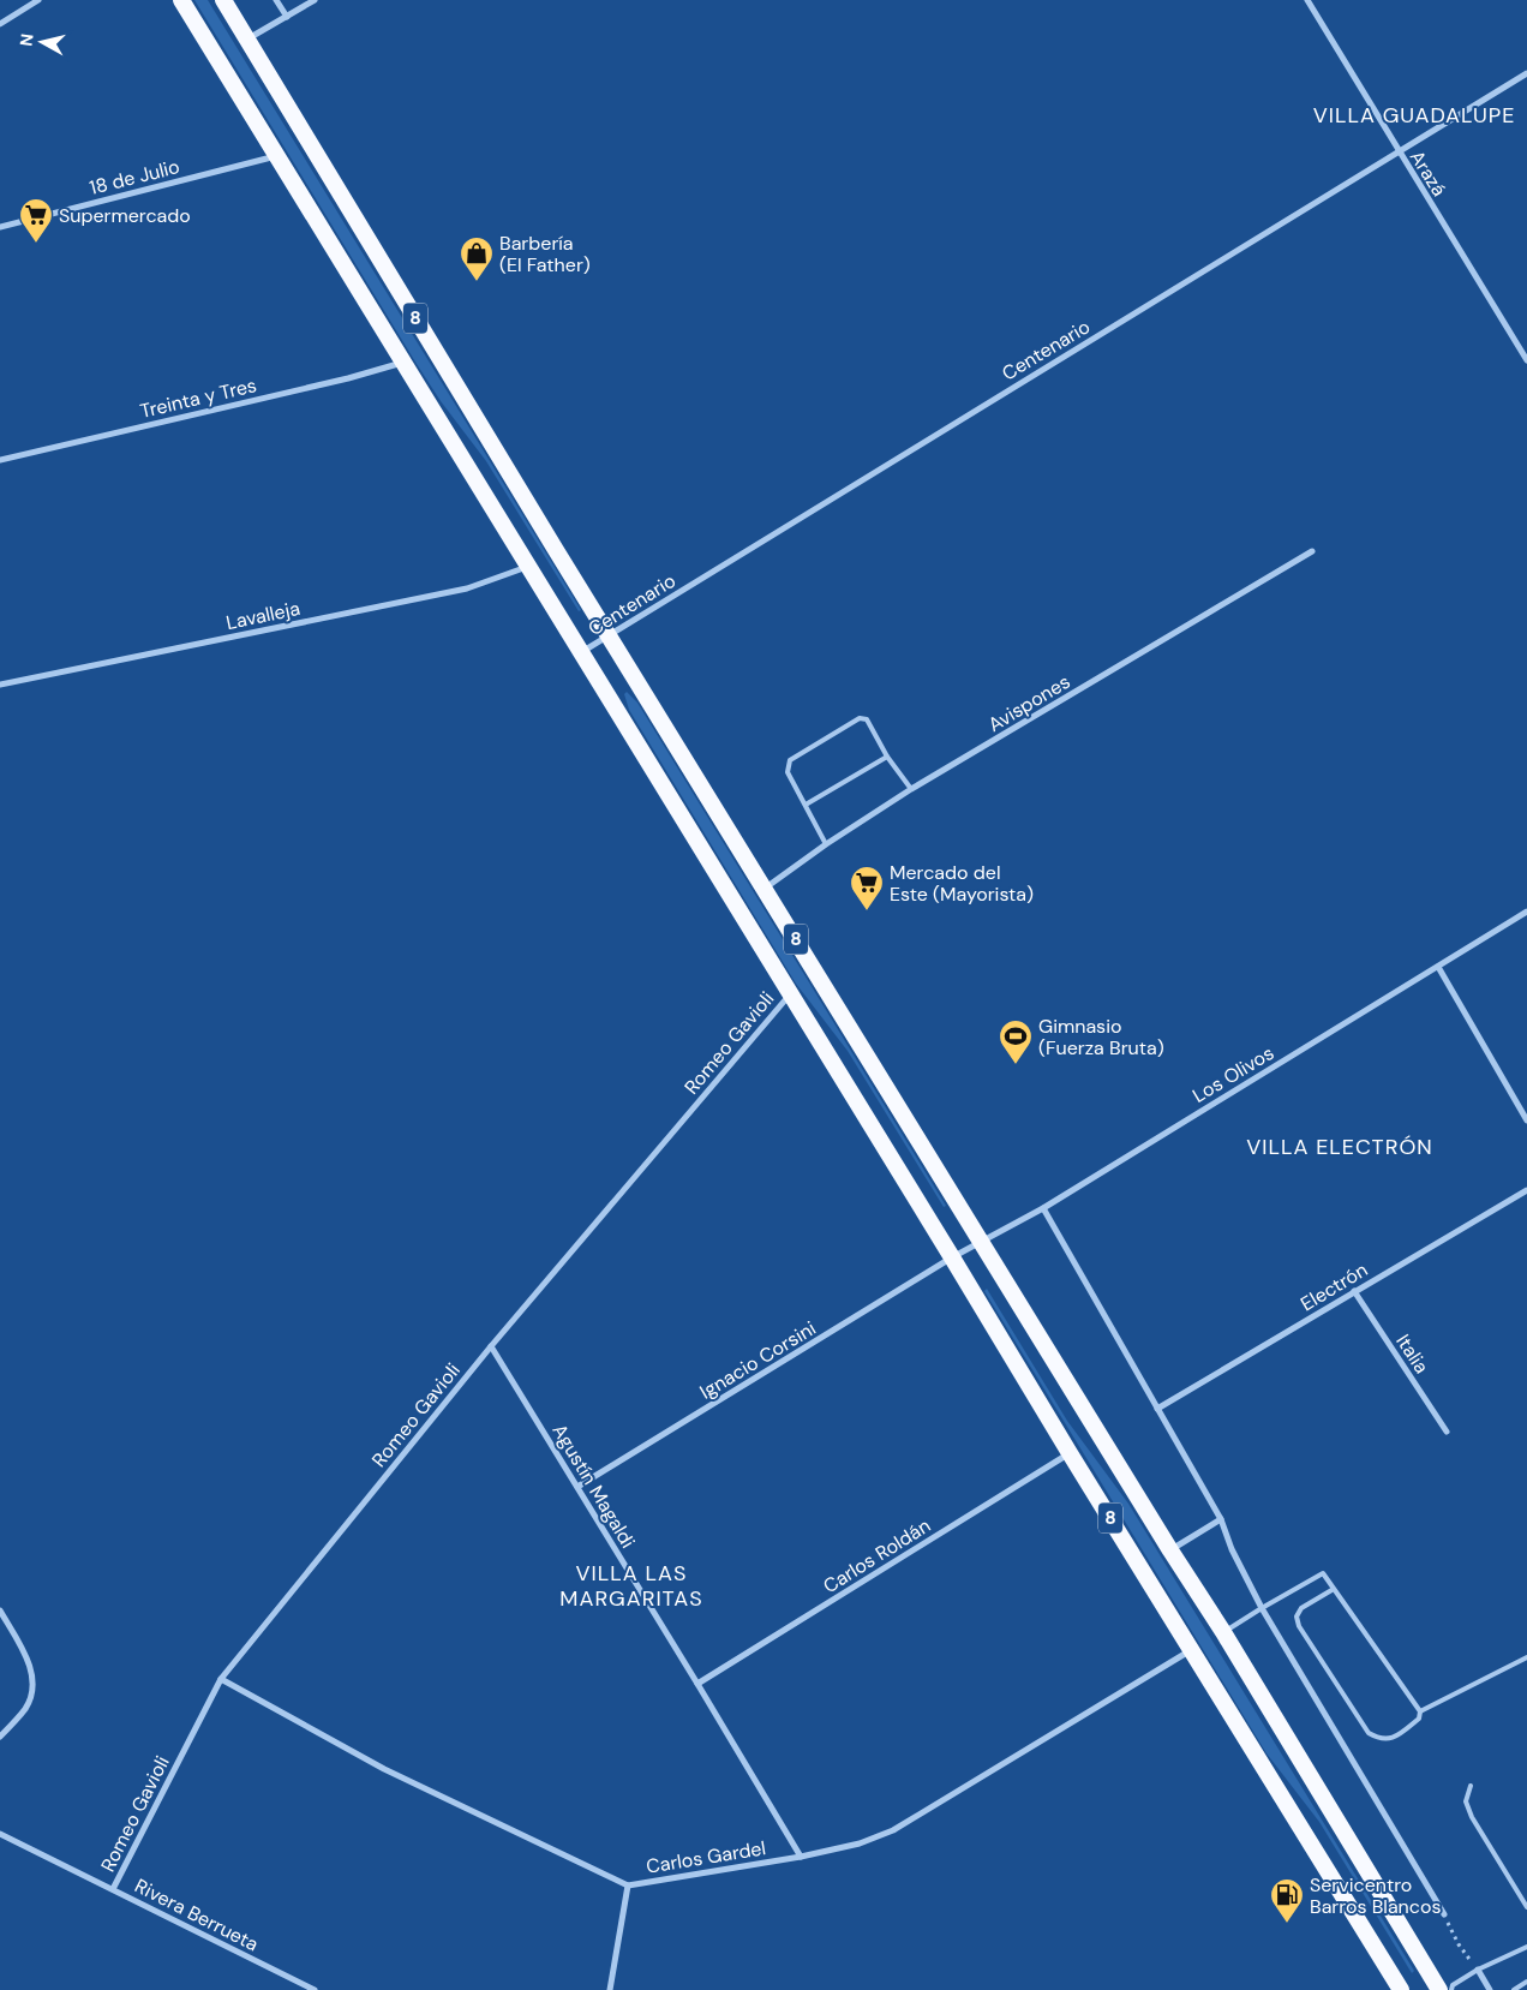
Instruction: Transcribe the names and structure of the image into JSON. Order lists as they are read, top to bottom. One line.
{"streets":{"highway":["8"],"street":["Arazá","18 de Julio","Centenario","Treinta y Tres","Lavalleja","Avispones","Romeo Gavioli","Los Olivos","Electrón","Italia","Ignacio Corsini","Agustín Magaldi","Carlos Roldán","Carlos Gardel","Rivera Berrueta"]},"crossings":[["Arazá","Centenario"],["18 de Julio","8"],["8","Centenario"],["8","Treinta y Tres"],["8","Lavalleja"],["8","Avispones"],["8","Romeo Gavioli"],["8","Los Olivos"],["8","Ignacio Corsini"],["8","Carlos Roldán"],["8","Carlos Gardel"],["Romeo Gavioli","Agustín Magaldi"],["Romeo Gavioli","Carlos Gardel"],["Romeo Gavioli","Rivera Berrueta"],["Los Olivos","Ignacio Corsini"],["Electrón","Italia"],["Ignacio Corsini","Agustín Magaldi"],["Agustín Magaldi","Carlos Roldán"],["Agustín Magaldi","Carlos Gardel"]],"districts":["VILLA GUADALUPE","VILLA ELECTRÓN","VILLA LAS MARGARITAS"],"places":{"supermarket":["Supermercado","Mercado del Este (Mayorista)"],"shop":["Barbería (El Father)"],"sports":["Gimnasio (Fuerza Bruta)"],"fuel station":["Servicentro Barros Blancos"]},"north":"left"}
